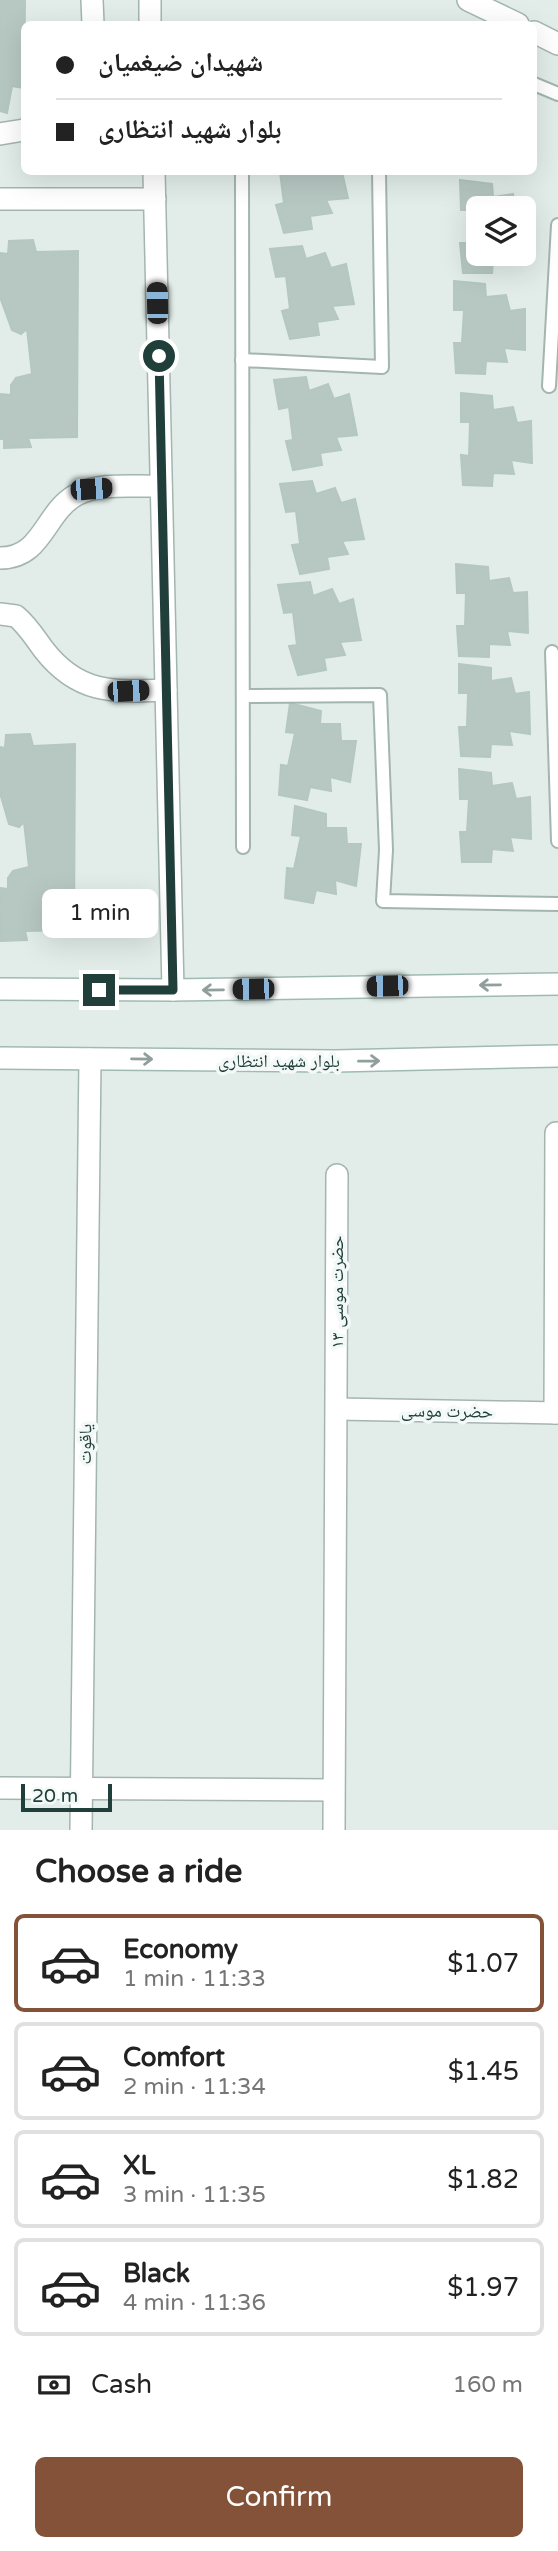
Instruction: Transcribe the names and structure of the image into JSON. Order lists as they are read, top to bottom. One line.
{"streets":{"street":["بلوار شهید انتظاری","حضرت موسی ۱۳","حضرت موسی","یاقوت"]},"crossings":[["بلوار شهید انتظاری","یاقوت"],["حضرت موسی ۱۳","حضرت موسی"]],"scale_bar":"20 m","page":{"banner":["شهیدان ضیغمیان","بلوار شهید انتظاری"],"bubble":"1 min","scale":"20 m","heading":"Choose a ride","list":[{"name":"Economy","note":"1 min · 11:33","value":"$1.07"},{"name":"Comfort","note":"2 min · 11:34","value":"$1.45"},{"name":"XL","note":"3 min · 11:35","value":"$1.82"},{"name":"Black","note":"4 min · 11:36","value":"$1.97"}],"pay":["Cash","160 m"],"buttons":"Confirm"}}
